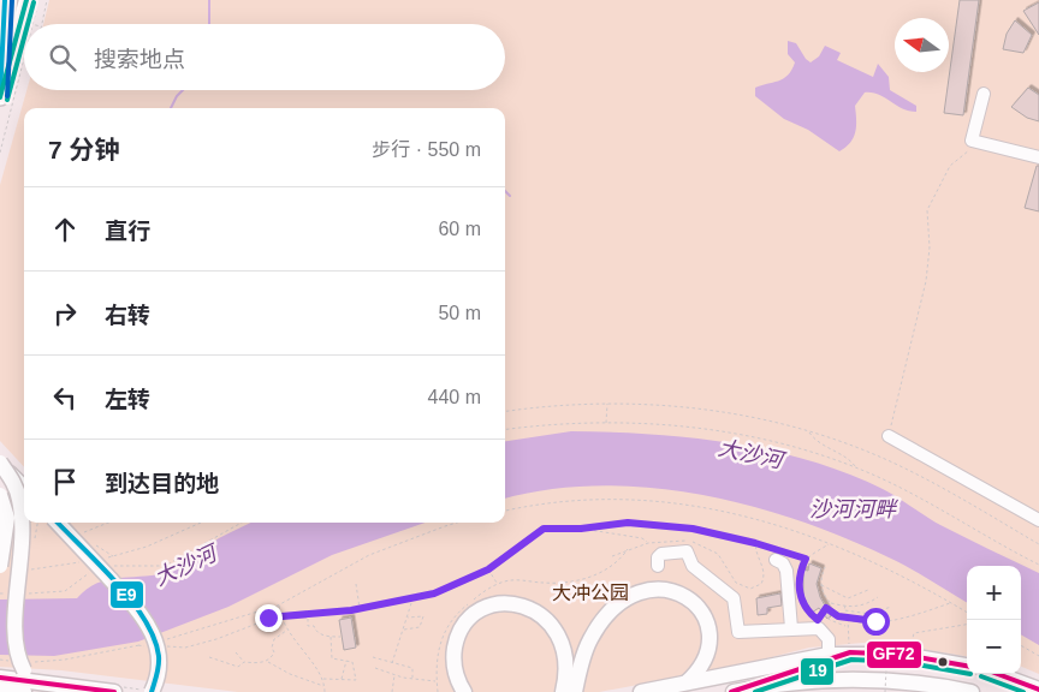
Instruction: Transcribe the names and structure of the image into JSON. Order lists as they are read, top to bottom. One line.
{"water":["大沙河","沙河河畔"],"parks":["大冲公园"],"lines":["transit line E9","transit line GF72","transit line 19"],"north":"left","page":{"search":"搜索地点","heading":["7 分钟","步行 · 550 m"],"list":[["直行","60 m"],["右转","50 m"],["左转","440 m"],"到达目的地"],"map_buttons":["+","−"]}}
